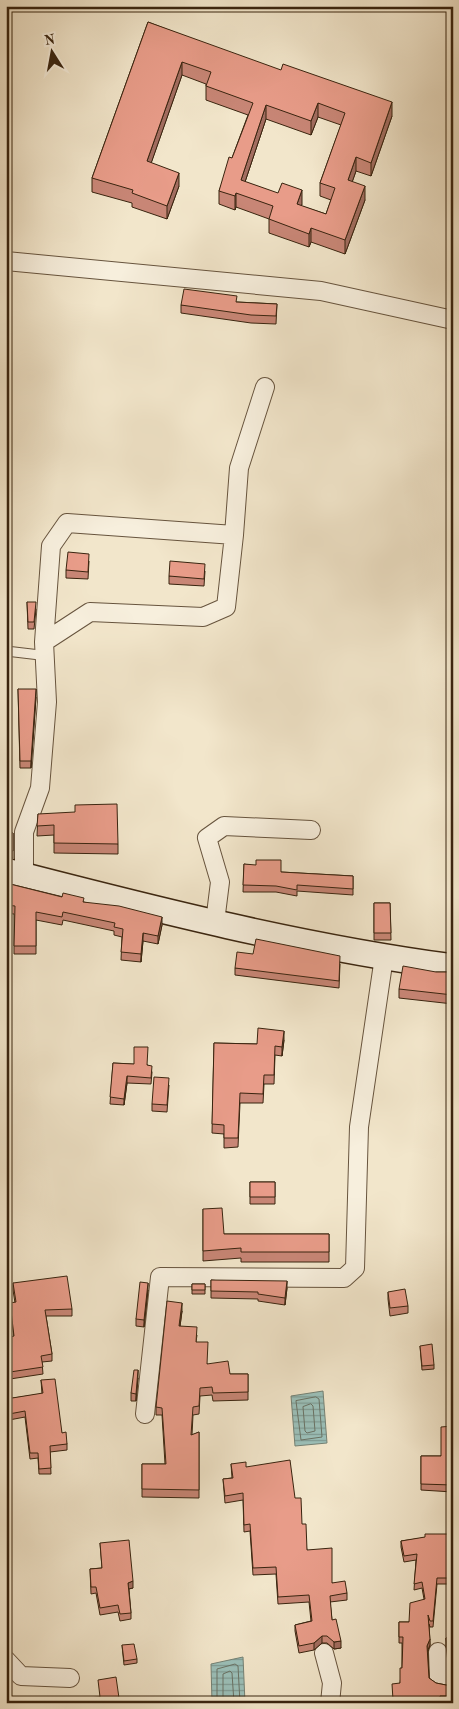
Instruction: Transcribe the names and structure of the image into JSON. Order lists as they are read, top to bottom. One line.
{"north":"top"}
